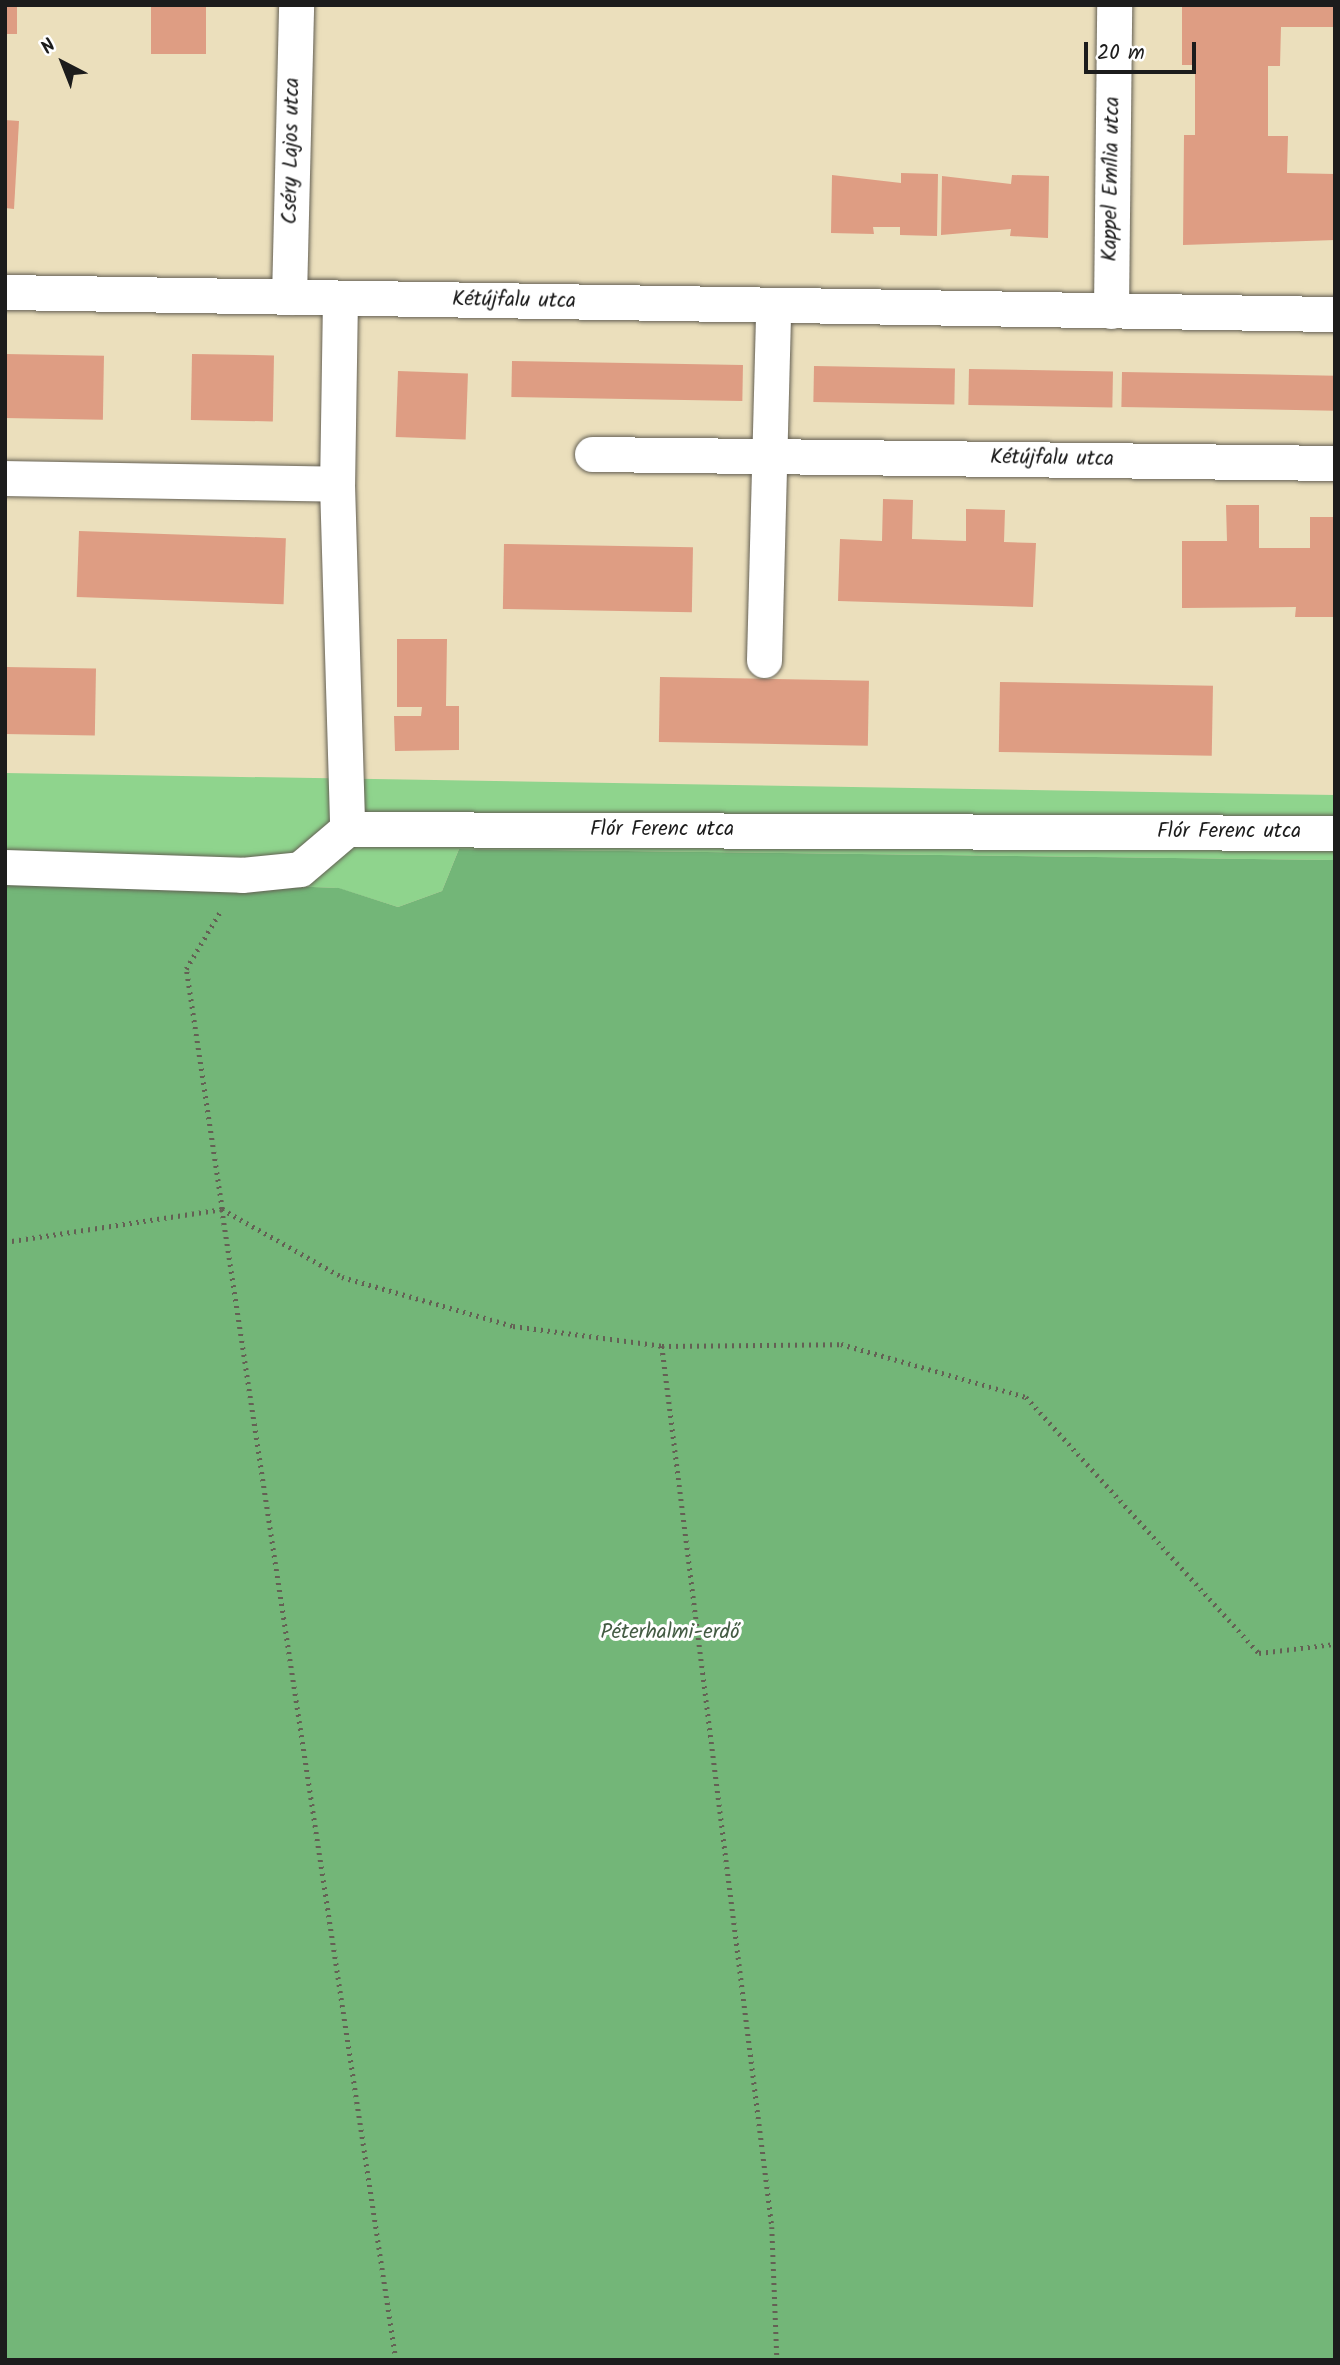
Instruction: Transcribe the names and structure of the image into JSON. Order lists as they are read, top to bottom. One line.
{"streets":{"street":["Cséry Lajos utca","Kappel Emília utca","Kétújfalu utca","Flór Ferenc utca"]},"crossings":[["Cséry Lajos utca","Kétújfalu utca"],["Kappel Emília utca","Kétújfalu utca"]],"parks":["Péterhalmi-erdő"],"scale_bar":"20 m","north":"top left"}
